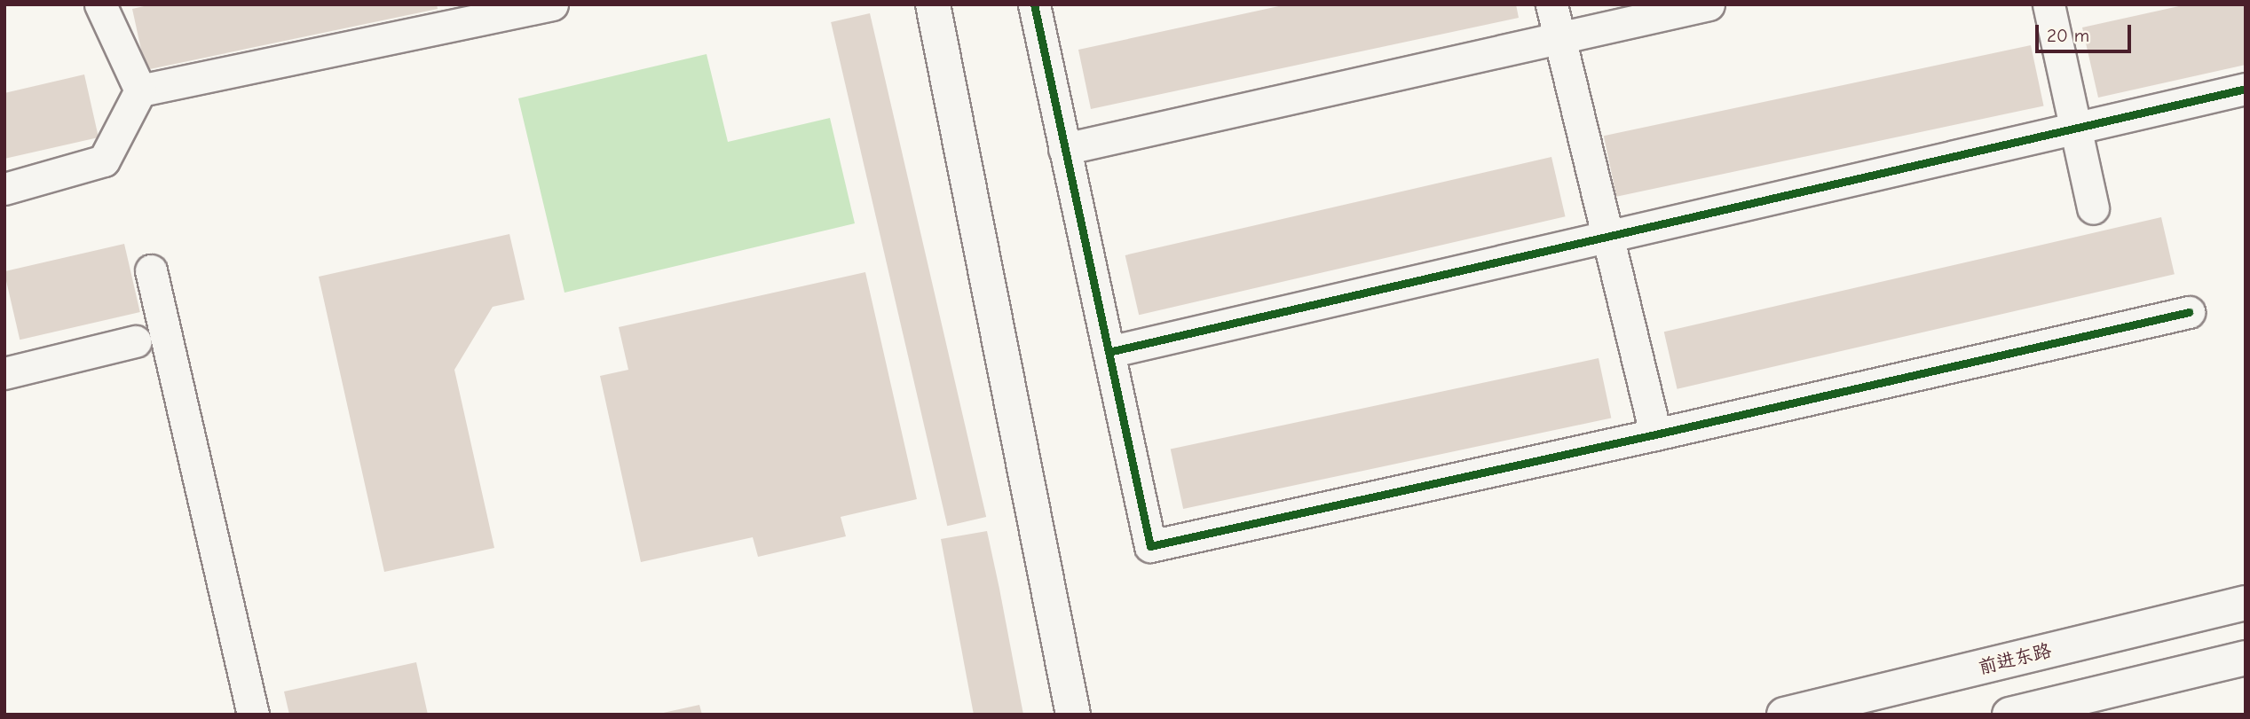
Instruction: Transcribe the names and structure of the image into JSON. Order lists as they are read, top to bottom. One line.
{"streets":{"street":["前进东路"]},"scale_bar":"20 m"}
